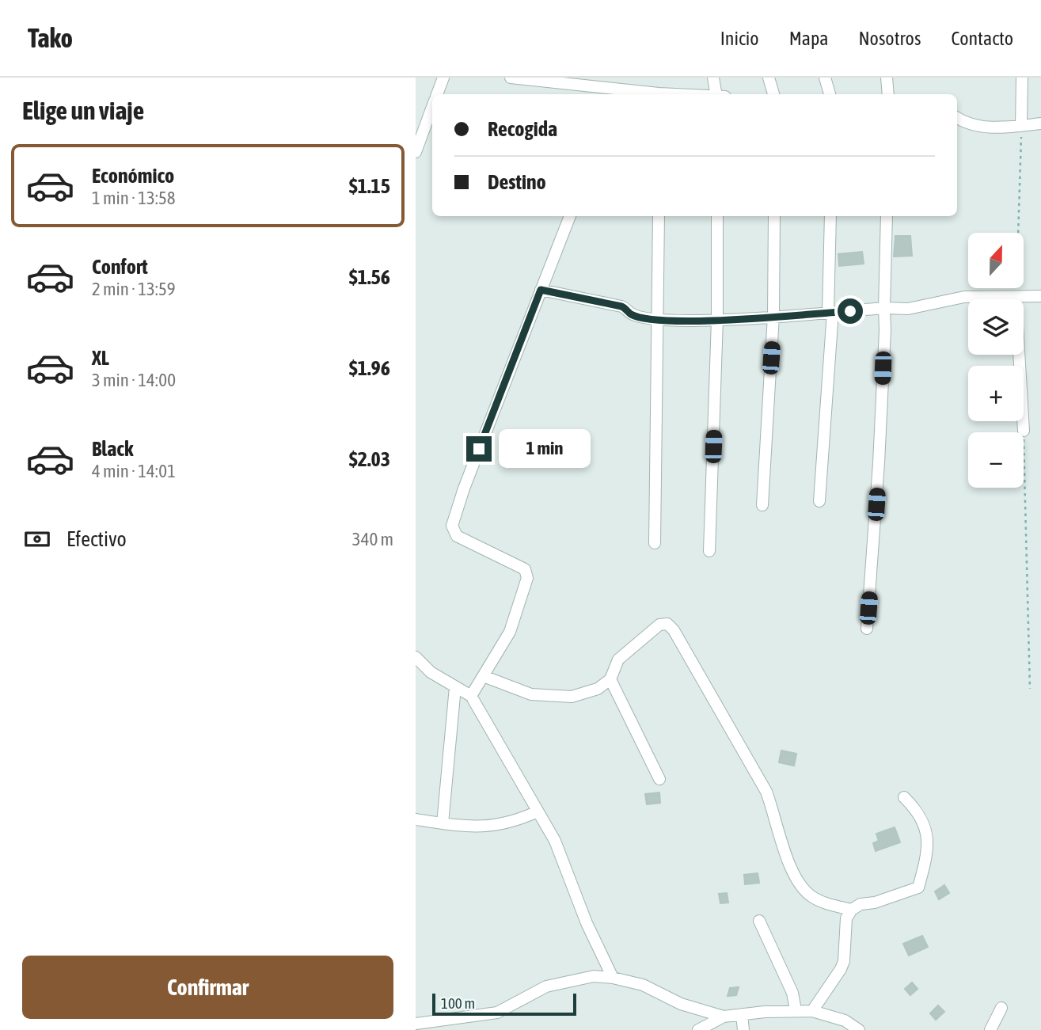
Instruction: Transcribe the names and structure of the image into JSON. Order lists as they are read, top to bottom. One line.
{"scale_bar":"100 m","north":"top","page":{"header":"Tako","nav":["Inicio","Mapa","Nosotros","Contacto"],"heading":"Elige un viaje","banner":["Recogida","Destino"],"list":[{"name":"Económico","note":"1 min · 13:58","value":"$1.15"},{"name":"Confort","note":"2 min · 13:59","value":"$1.56"},{"name":"XL","note":"3 min · 14:00","value":"$1.96"},{"name":"Black","note":"4 min · 14:01","value":"$2.03"}],"map_buttons":["+","−"],"bubble":"1 min","pay":["Efectivo","340 m"],"buttons":"Confirmar","scale":"100 m"}}
